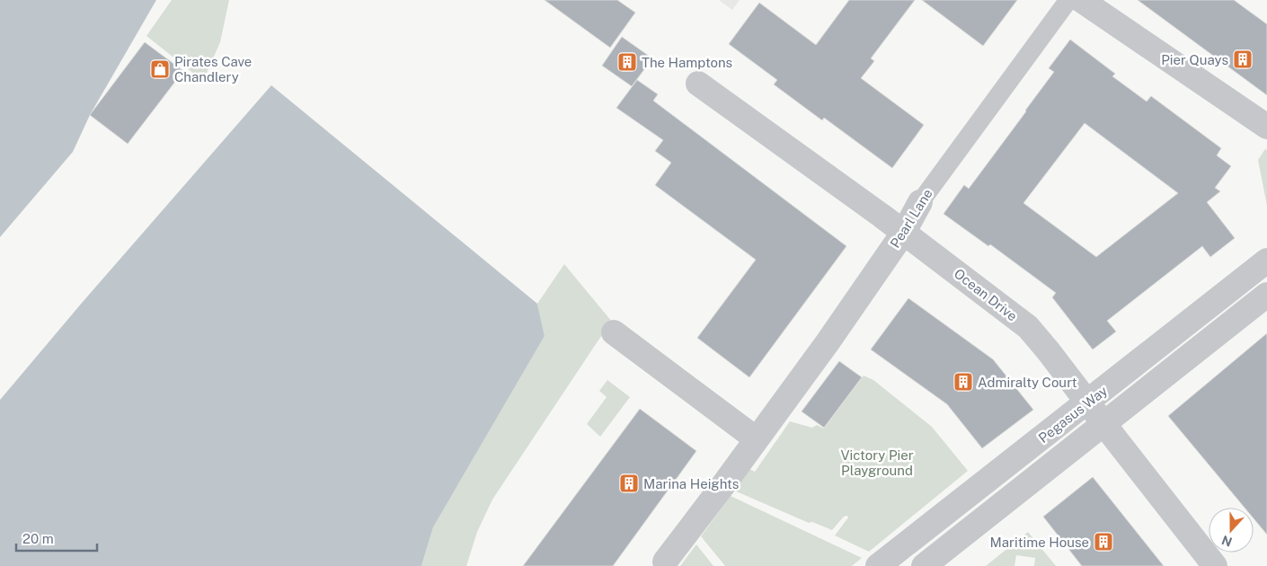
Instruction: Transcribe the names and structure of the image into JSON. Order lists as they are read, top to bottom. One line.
{"streets":{"street":["Pearl Lane","Ocean Drive","Pegasus Way"]},"crossings":[["Pearl Lane","Ocean Drive"],["Ocean Drive","Pegasus Way"]],"parks":["Victory Pier Playground"],"places":{"building":["Pier Quays","The Hamptons","Admiralty Court","Marina Heights","Maritime House"],"shop":["Pirates Cave Chandlery"]},"scale_bar":"20 m","north":"bottom"}
